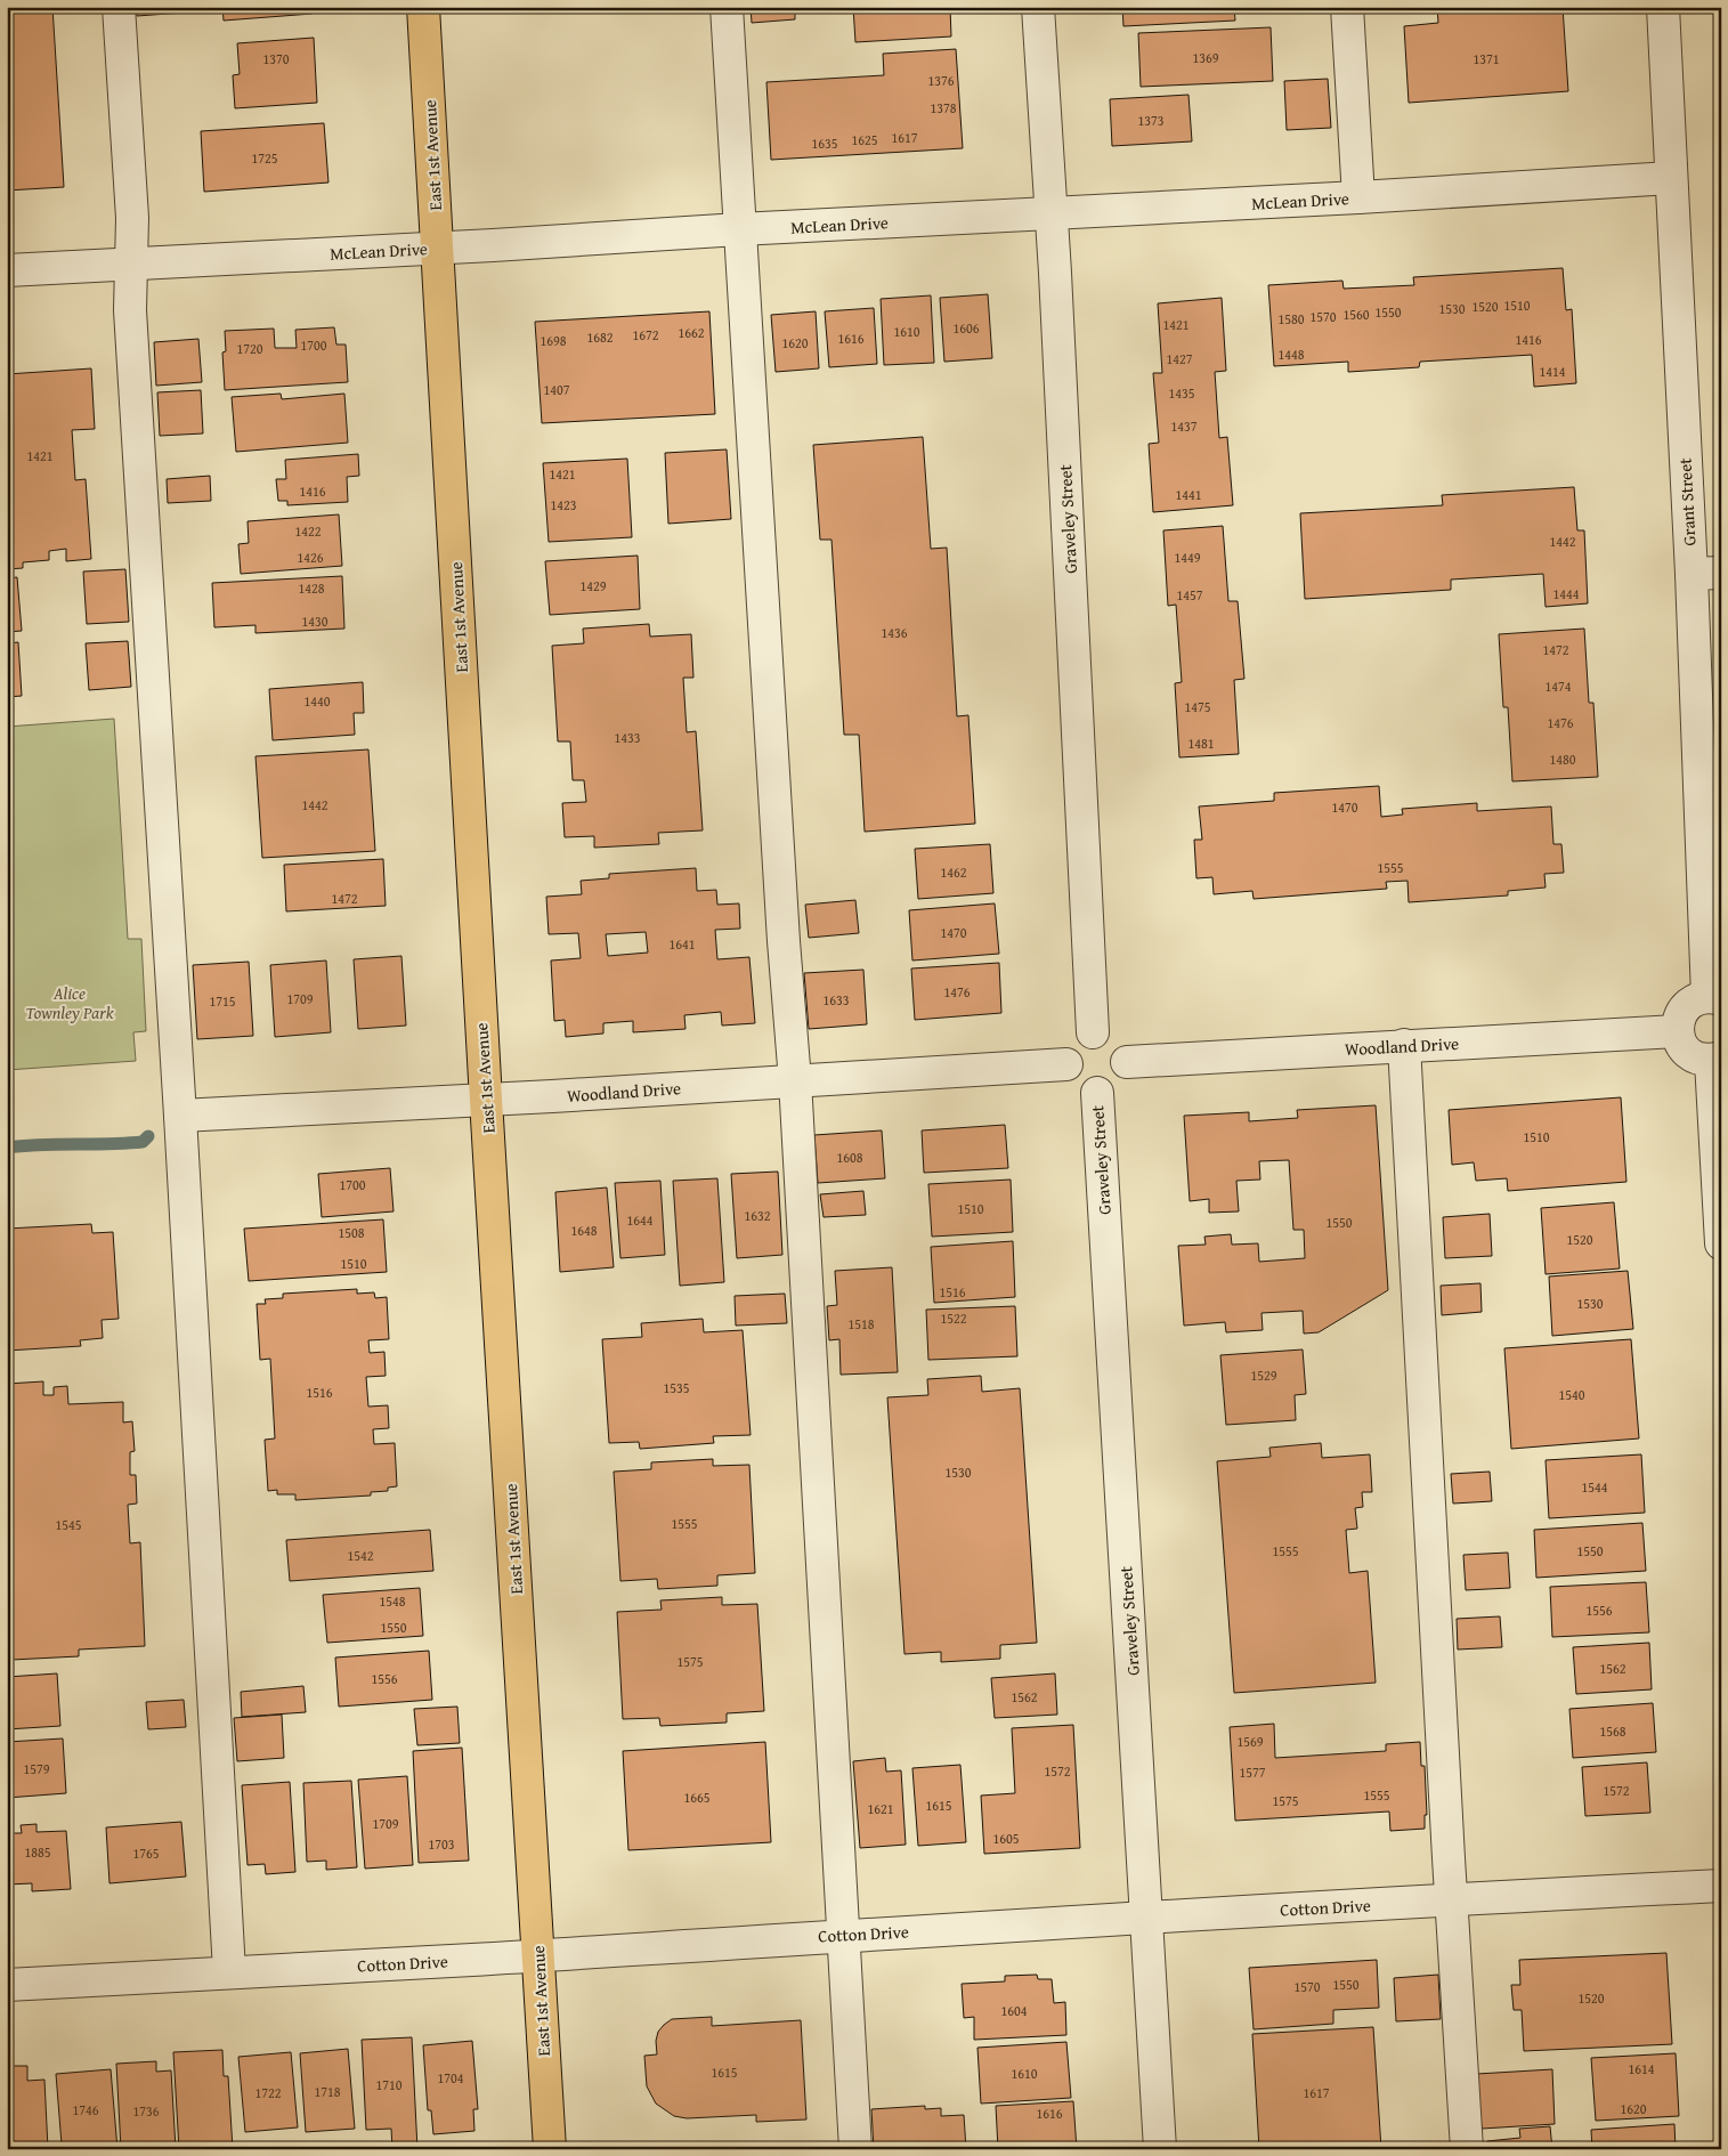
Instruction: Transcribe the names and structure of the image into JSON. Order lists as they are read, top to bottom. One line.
{"streets":{"main road":["East 1st Avenue"],"street":["McLean Drive","Grant Street","Graveley Street","Woodland Drive","Cotton Drive"]},"crossings":[["East 1st Avenue","McLean Drive"],["East 1st Avenue","Woodland Drive"],["East 1st Avenue","Cotton Drive"],["McLean Drive","Grant Street"],["McLean Drive","Graveley Street"],["Graveley Street","Woodland Drive"],["Graveley Street","Cotton Drive"]],"parks":["Alice Townley Park"],"house_numbers":["1369","1370","1371","1376","1378","1373","1617","1625","1635","1725","1510","1520","1530","1550","1560","1570","1580","1421","1606","1610","1662","1672","1682","1616","1416","1698","1620","1700","1720","1448","1427","1414","1407","1435","1437","1421","1421","1416","1441","1423","1422","1442","1426","1449","1429","1428","1444","1457","1430","1436","1472","1474","1440","1475","1476","1433","1481","1480","1442","1470","1555","1462","1472","1470","1641","1476","1709","1633","1715","1510","1608","1700","1510","1632","1644","1550","1648","1508","1520","1510","1516","1530","1522","1518","1529","1535","1516","1540","1530","1544","1555","1545","1555","1550","1542","1548","1556","1550","1575","1562","1556","1562","1568","1569","1579","1572","1577","1572","1555","1665","1575","1615","1621","1709","1605","1703","1885","1765","1550","1570","1520","1604","1614","1615","1610","1704","1710","1718","1722","1617","1620","1746","1736","1616"]}
